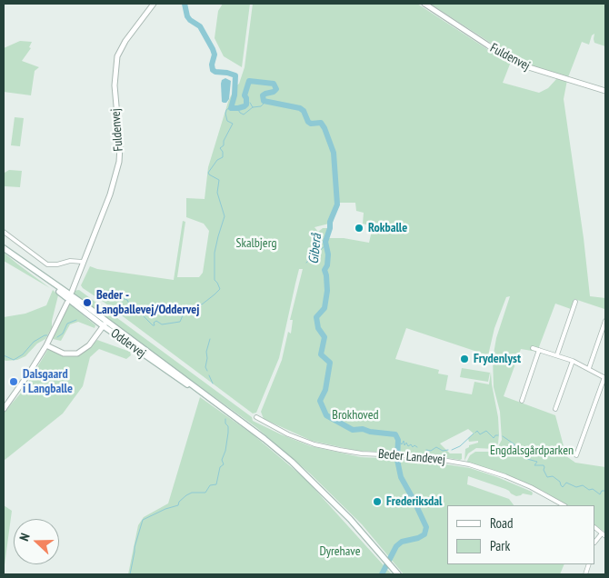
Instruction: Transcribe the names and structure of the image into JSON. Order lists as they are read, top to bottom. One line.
{"streets":{"main road":["Oddervej"],"street":["Fuldenvej","Beder Landevej"]},"water":["Giberå"],"parks":["Skalbjerg","Brokhoved","Engdalsgårdparken","Dyrehave"],"places":["Rokballe","Beder - Langballevej/Oddervej","Frydenlyst","Dalsgaard i Langballe","Frederiksdal"],"legend":["Road","Park"],"north":"left"}
